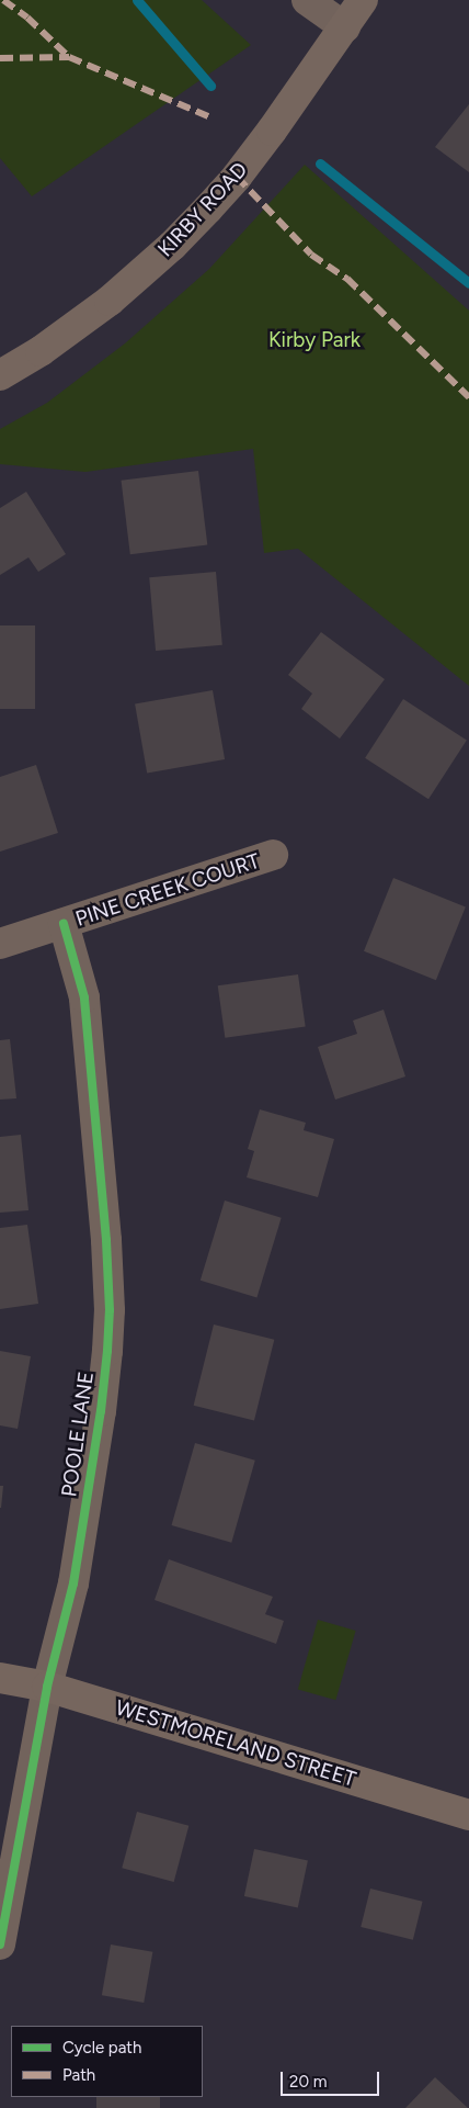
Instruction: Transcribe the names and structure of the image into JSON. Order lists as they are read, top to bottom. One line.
{"streets":{"main road":["KIRBY ROAD","WESTMORELAND STREET"],"street":["PINE CREEK COURT","POOLE LANE"]},"crossings":[["PINE CREEK COURT","POOLE LANE"],["POOLE LANE","WESTMORELAND STREET"]],"parks":["Kirby Park"],"legend":["Cycle path","Path"],"scale_bar":"20 m"}
